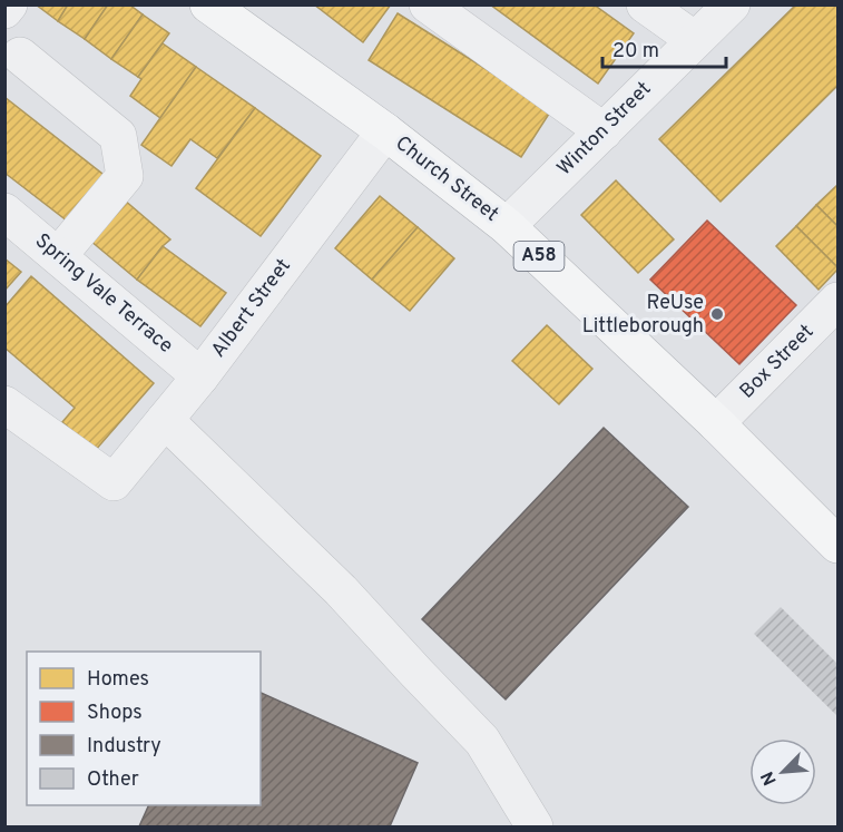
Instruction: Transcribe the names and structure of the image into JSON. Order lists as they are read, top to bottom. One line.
{"streets":{"highway":["Church Street","A58"],"street":["Winton Street","Spring Vale Terrace","Albert Street","Box Street"]},"crossings":[["Winton Street","Church Street"],["Church Street","Albert Street"],["Church Street","Box Street"],["Spring Vale Terrace","Albert Street"]],"places":["ReUse Littleborough"],"legend":["Homes","Shops","Industry","Other"],"scale_bar":"20 m","north":"bottom left"}
